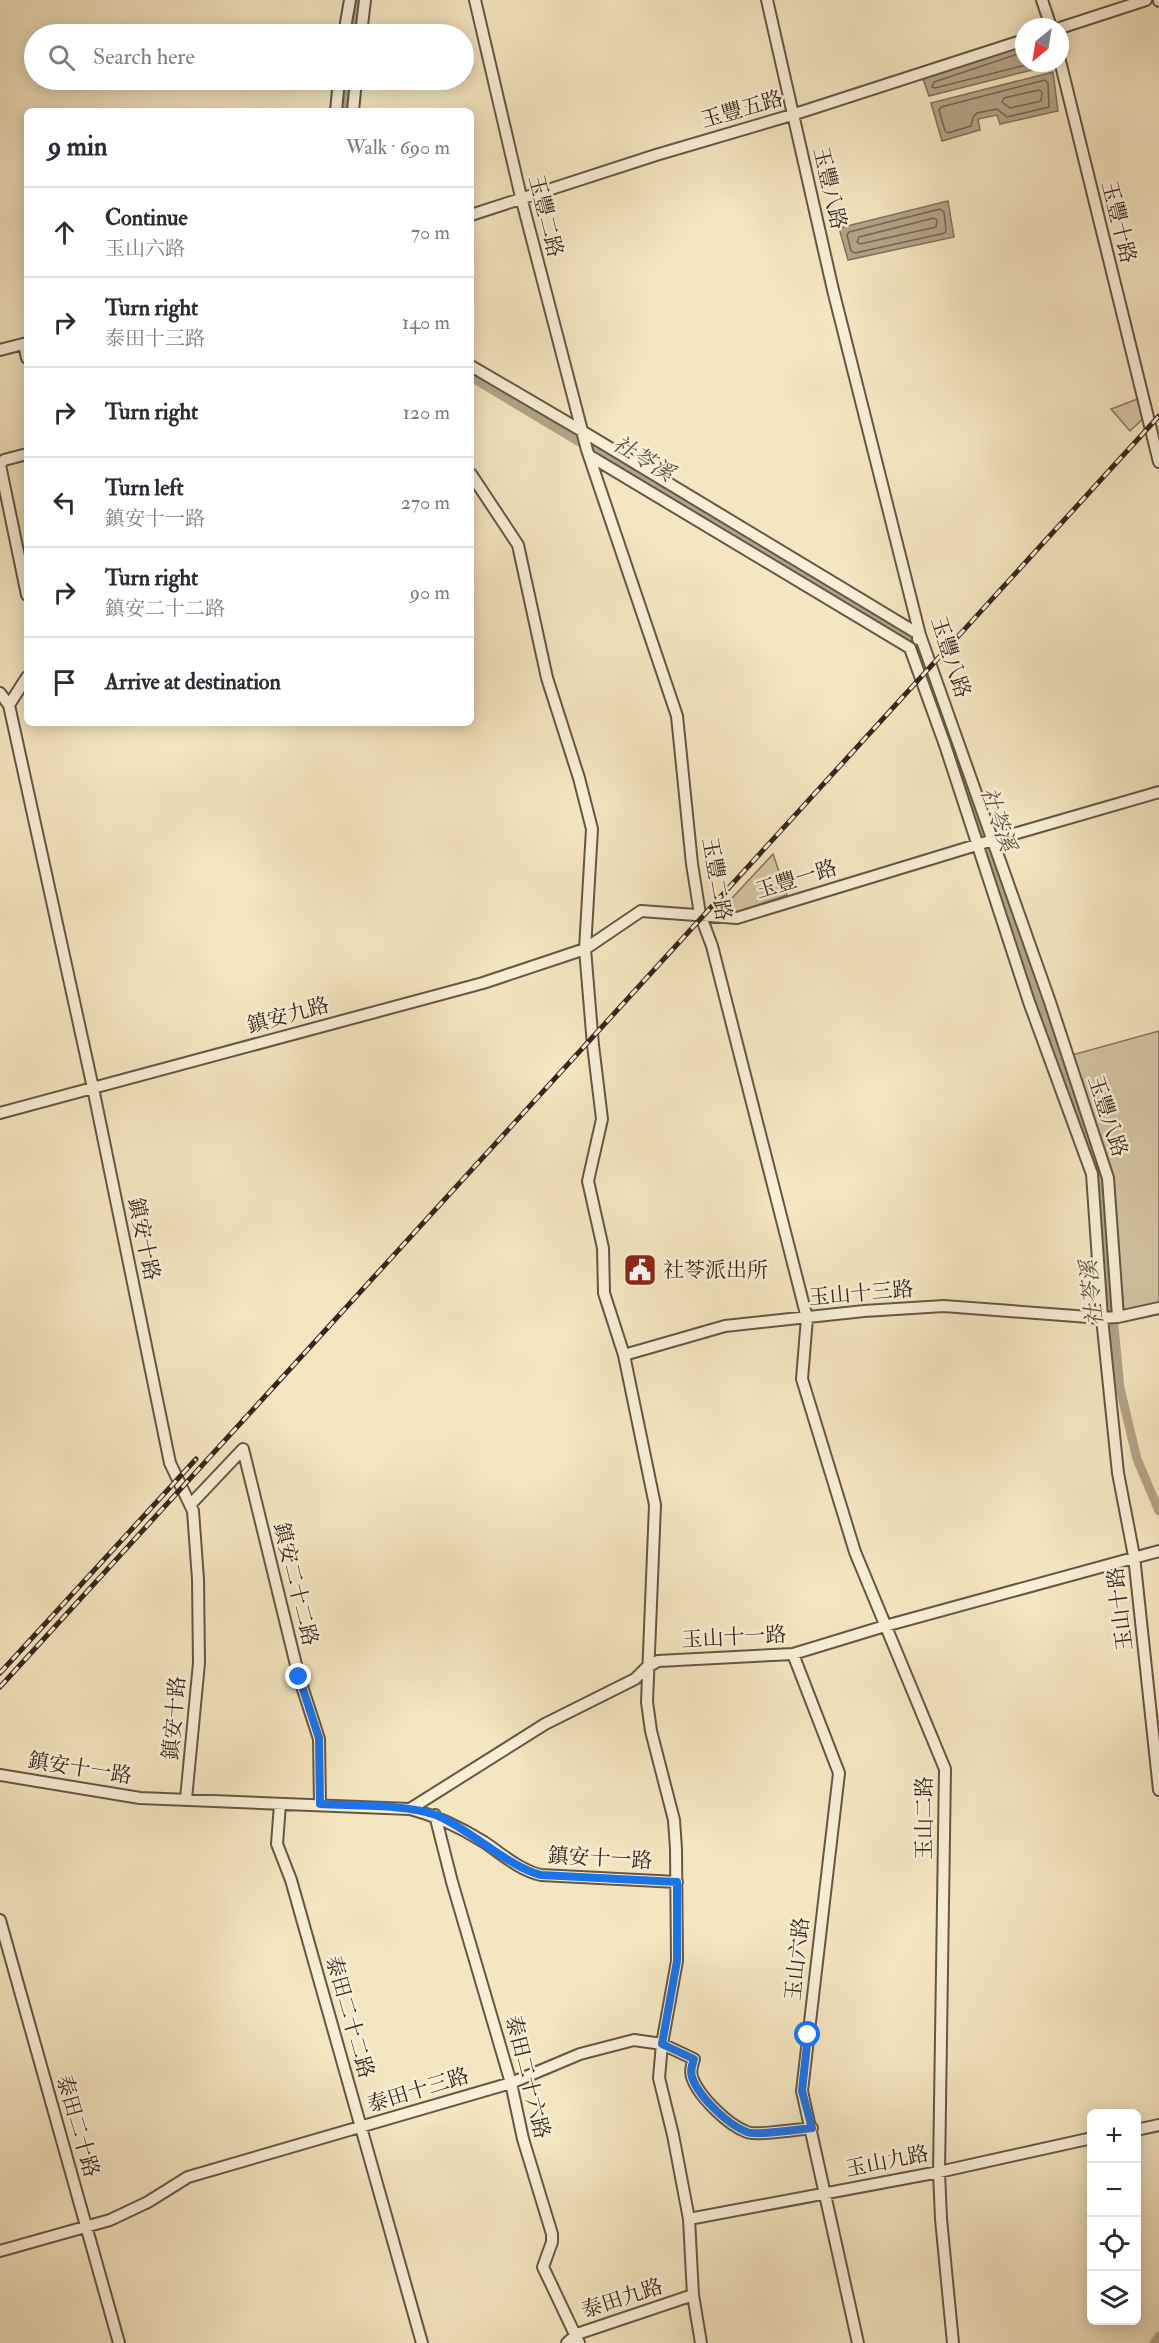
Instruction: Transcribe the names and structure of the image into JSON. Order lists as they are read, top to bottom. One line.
{"streets":{"street":["玉豐五路","玉豐八路","玉豐二路","玉豐十路","玉豐一路","鎮安九路","鎮安十路","玉山十三路","鎮安二十二路","玉山十路","玉山十一路","鎮安十一路","玉山二路","玉山六路","泰田二十二路","泰田二十六路","泰田十三路","泰田二十路","玉山九路","泰田九路"]},"crossings":[["玉豐五路","玉豐八路"],["玉豐五路","玉豐二路"],["玉豐八路","玉豐一路"],["玉豐八路","玉山十三路"],["玉豐八路","玉山十路"],["玉豐二路","玉豐一路"],["玉豐二路","玉山十三路"],["玉豐二路","玉山二路"],["玉豐一路","鎮安九路"],["鎮安九路","鎮安十路"],["鎮安十路","鎮安二十二路"],["鎮安十路","鎮安十一路"],["玉山十三路","玉山十路"],["玉山十三路","玉山二路"],["鎮安二十二路","鎮安十一路"],["玉山十路","玉山十一路"],["玉山十一路","鎮安十一路"],["玉山十一路","玉山二路"],["玉山十一路","玉山六路"],["鎮安十一路","泰田二十二路"],["鎮安十一路","泰田二十六路"],["玉山二路","玉山九路"],["玉山六路","泰田十三路"],["玉山六路","玉山九路"],["泰田二十二路","泰田十三路"],["泰田二十六路","泰田十三路"],["泰田二十六路","泰田九路"],["泰田十三路","泰田二十路"]],"water":["社苓溪"],"places":{"public building":["社苓派出所"]},"north":"bottom left","page":{"search":"Search here","heading":["9 min","Walk · 690 m"],"list":[["Continue","玉山六路","70 m"],["Turn right","泰田十三路","140 m"],["Turn right","120 m"],["Turn left","鎮安十一路","270 m"],["Turn right","鎮安二十二路","90 m"],"Arrive at destination"],"map_buttons":["+","−"]}}
